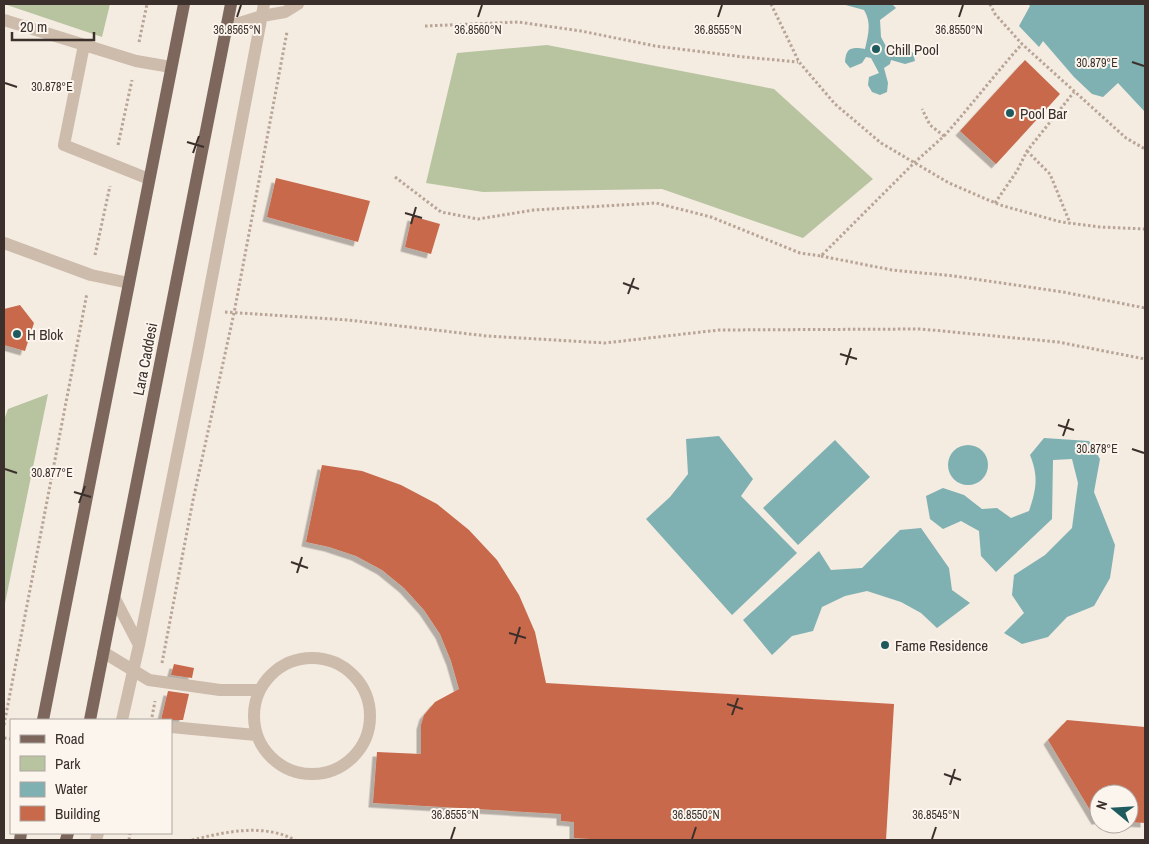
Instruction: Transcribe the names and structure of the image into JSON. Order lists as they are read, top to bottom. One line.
{"streets":{"main road":["Lara Caddesi"]},"places":["Chill Pool","Pool Bar","H Blok","Fame Residence"],"legend":["Road","Park","Water","Building"],"scale_bar":"20 m","north":"left","coordinates":["36.8565°N","36.8560°N","36.8555°N","36.8550°N","30.879°E","30.878°E","30.877°E","36.8545°N"]}
